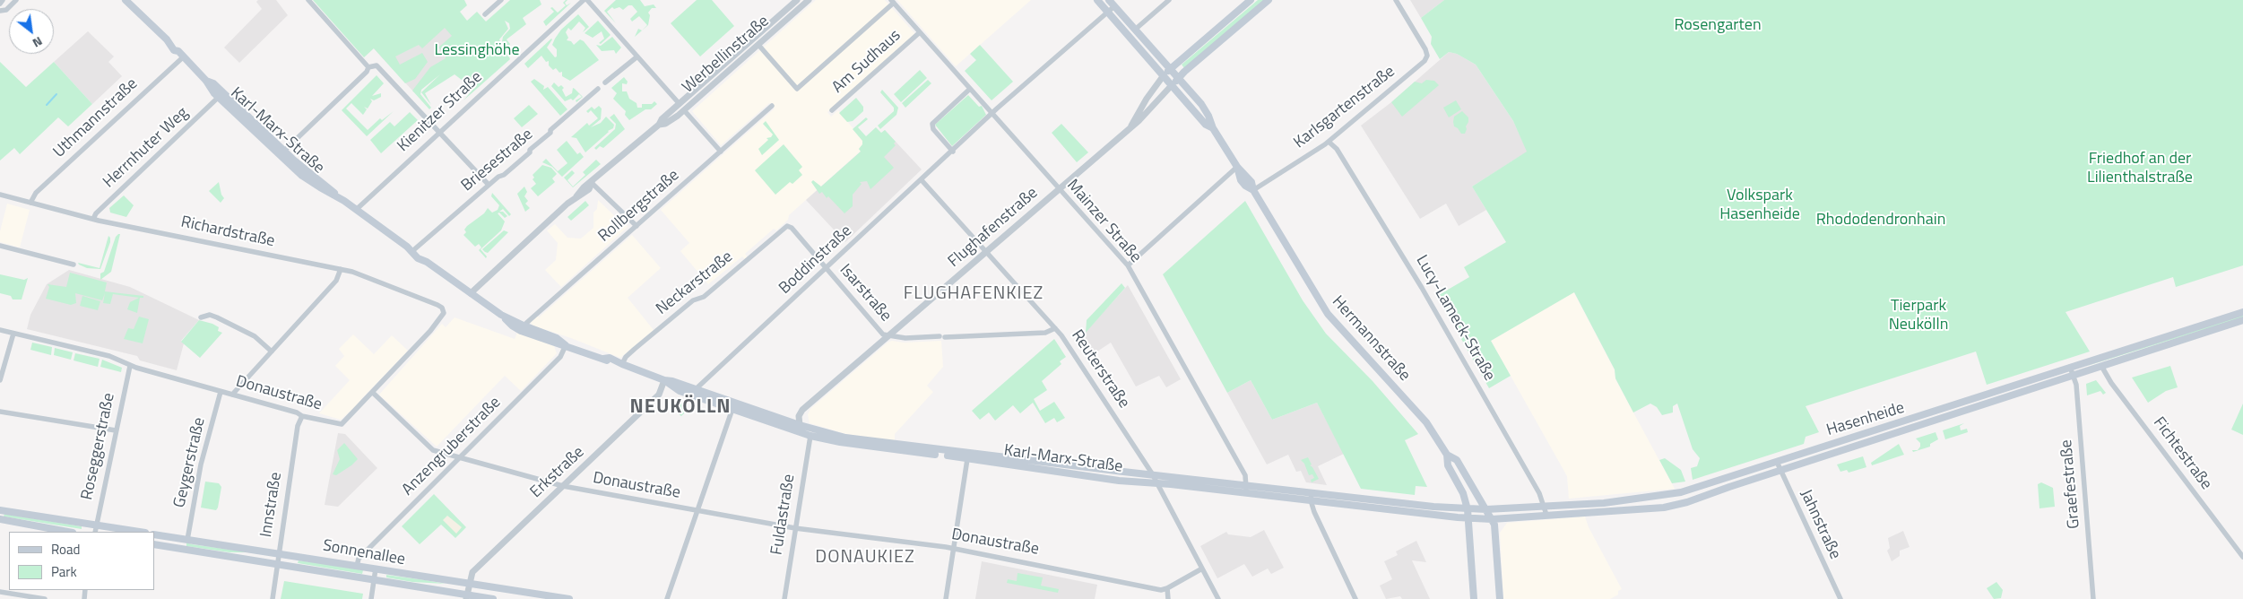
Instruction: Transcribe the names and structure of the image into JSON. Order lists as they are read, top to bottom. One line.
{"streets":{"main road":["Karl-Marx-Straße","Flughafenstraße","Hermannstraße","Hasenheide","Sonnenallee"],"street":["Werbellinstraße","Am Sudhaus","Karlsgartenstraße","Kienitzer Straße","Uthmannstraße","Herrnhuter Weg","Briesestraße","Rollbergstraße","Mainzer Straße","Richardstraße","Boddinstraße","Neckarstraße","Isarstraße","Lucy-Lameck-Straße","Reuterstraße","Donaustraße","Roseggerstraße","Anzengruberstraße","Fichtestraße","Geygerstraße","Erkstraße","Graefestraße","Innstraße","Fuldastraße","Jahnstraße"]},"crossings":[["Werbellinstraße","Karl-Marx-Straße"],["Am Sudhaus","Mainzer Straße"],["Karlsgartenstraße","Lucy-Lameck-Straße"],["Karlsgartenstraße","Hermannstraße"],["Kienitzer Straße","Karl-Marx-Straße"],["Uthmannstraße","Karl-Marx-Straße"],["Uthmannstraße","Richardstraße"],["Karl-Marx-Straße","Herrnhuter Weg"],["Karl-Marx-Straße","Briesestraße"],["Karl-Marx-Straße","Rollbergstraße"],["Karl-Marx-Straße","Mainzer Straße"],["Karl-Marx-Straße","Flughafenstraße"],["Karl-Marx-Straße","Boddinstraße"],["Karl-Marx-Straße","Neckarstraße"],["Karl-Marx-Straße","Hermannstraße"],["Karl-Marx-Straße","Reuterstraße"],["Karl-Marx-Straße","Hasenheide"],["Karl-Marx-Straße","Anzengruberstraße"],["Karl-Marx-Straße","Erkstraße"],["Karl-Marx-Straße","Fuldastraße"],["Herrnhuter Weg","Richardstraße"],["Mainzer Straße","Flughafenstraße"],["Mainzer Straße","Boddinstraße"],["Flughafenstraße","Isarstraße"],["Flughafenstraße","Hermannstraße"],["Flughafenstraße","Reuterstraße"],["Richardstraße","Donaustraße"],["Boddinstraße","Isarstraße"],["Boddinstraße","Hermannstraße"],["Boddinstraße","Reuterstraße"],["Neckarstraße","Isarstraße"],["Lucy-Lameck-Straße","Hasenheide"],["Hermannstraße","Hasenheide"],["Donaustraße","Roseggerstraße"],["Donaustraße","Anzengruberstraße"],["Donaustraße","Geygerstraße"],["Donaustraße","Erkstraße"],["Donaustraße","Innstraße"],["Donaustraße","Fuldastraße"],["Hasenheide","Fichtestraße"],["Hasenheide","Graefestraße"],["Hasenheide","Jahnstraße"],["Anzengruberstraße","Sonnenallee"],["Geygerstraße","Sonnenallee"],["Erkstraße","Sonnenallee"],["Innstraße","Sonnenallee"]],"districts":["FLUGHAFENKIEZ","NEUKÖLLN","DONAUKIEZ"],"parks":["Rosengarten","Lessinghöhe","Friedhof an der Lilienthalstraße","Volkspark Hasenheide","Rhododendronhain","Tierpark Neukölln"],"legend":["Road","Park"],"north":"bottom right"}
